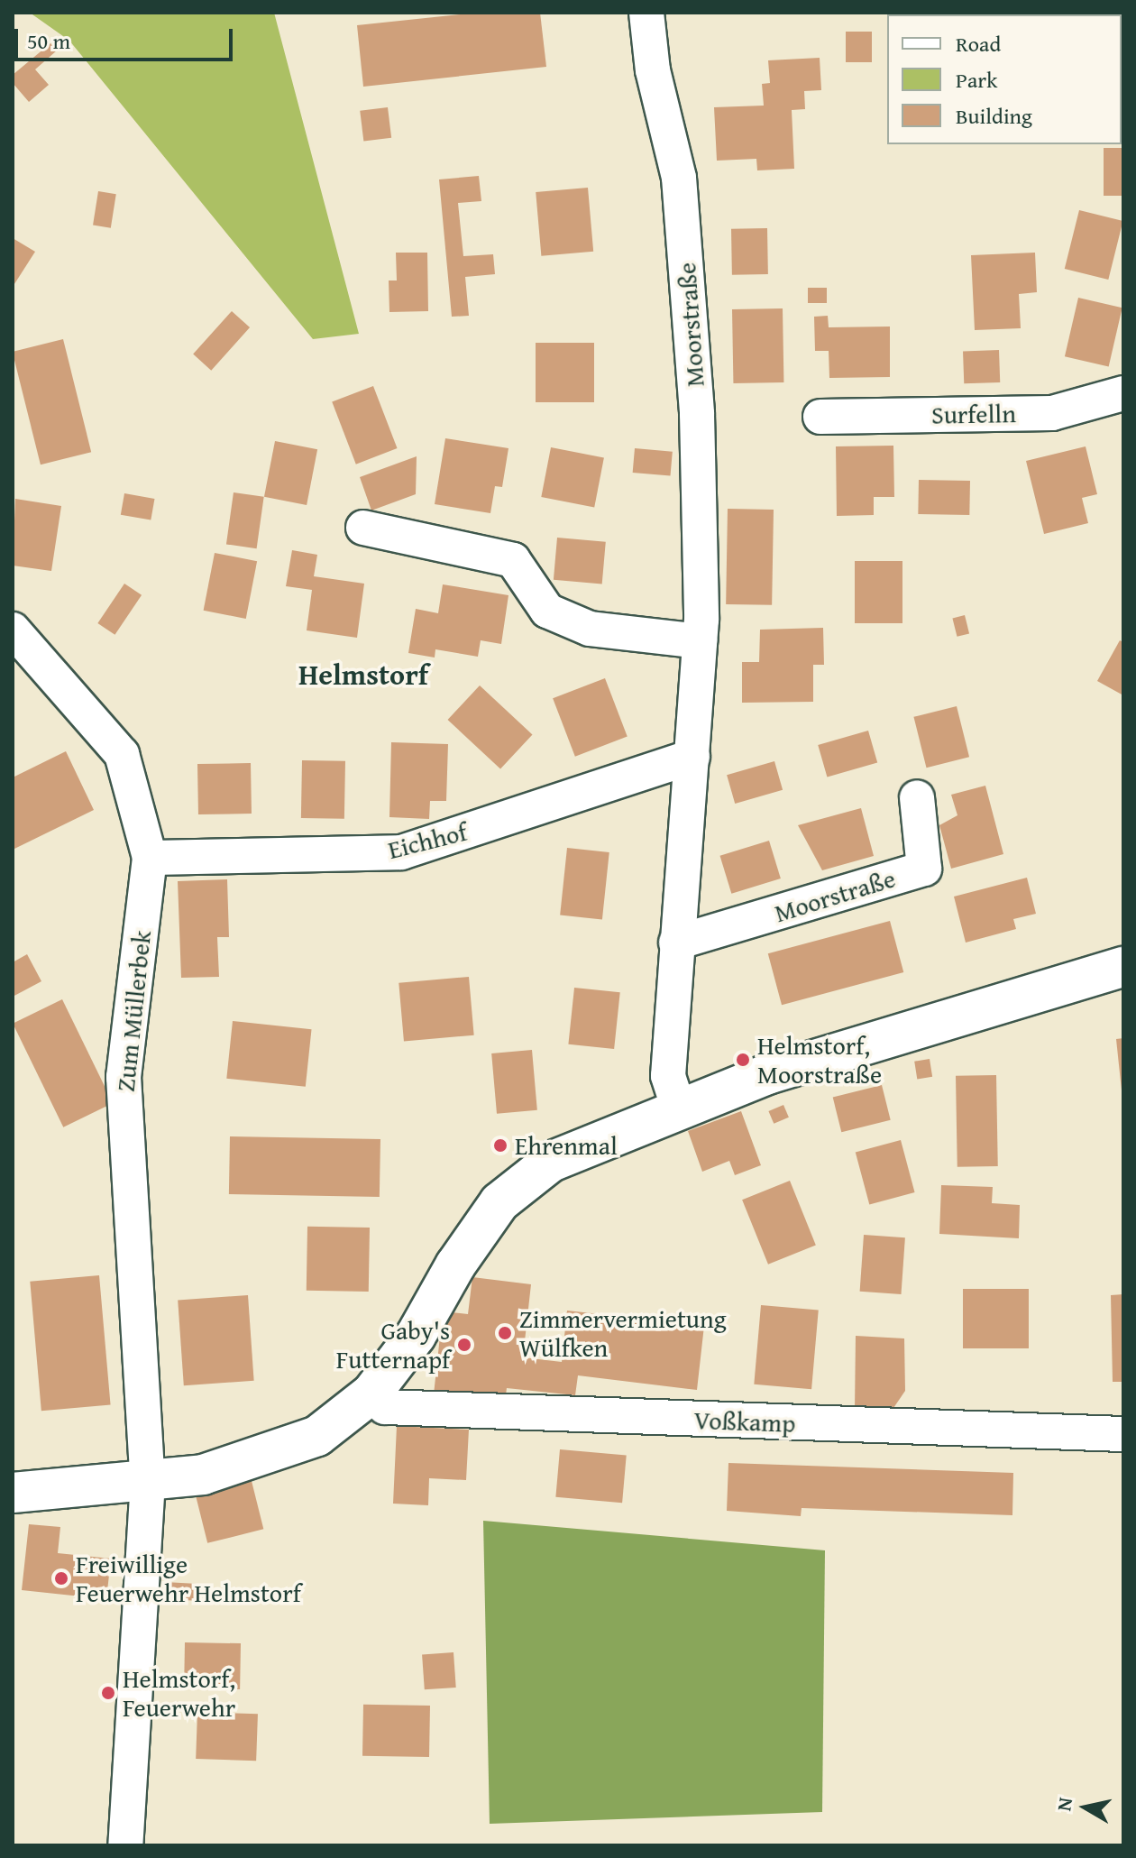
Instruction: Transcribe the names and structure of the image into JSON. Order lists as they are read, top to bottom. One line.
{"streets":{"street":["Moorstraße","Surfelln","Eichhof","Zum Müllerbek","Voßkamp"]},"crossings":[["Moorstraße","Eichhof"],["Eichhof","Zum Müllerbek"]],"districts":["Helmstorf"],"places":["Helmstorf, Moorstraße","Ehrenmal","Zimmervermietung Wülfken","Gaby's Futternapf","Freiwillige Feuerwehr Helmstorf","Helmstorf, Feuerwehr"],"legend":["Road","Park","Building"],"scale_bar":"50 m","north":"left"}
